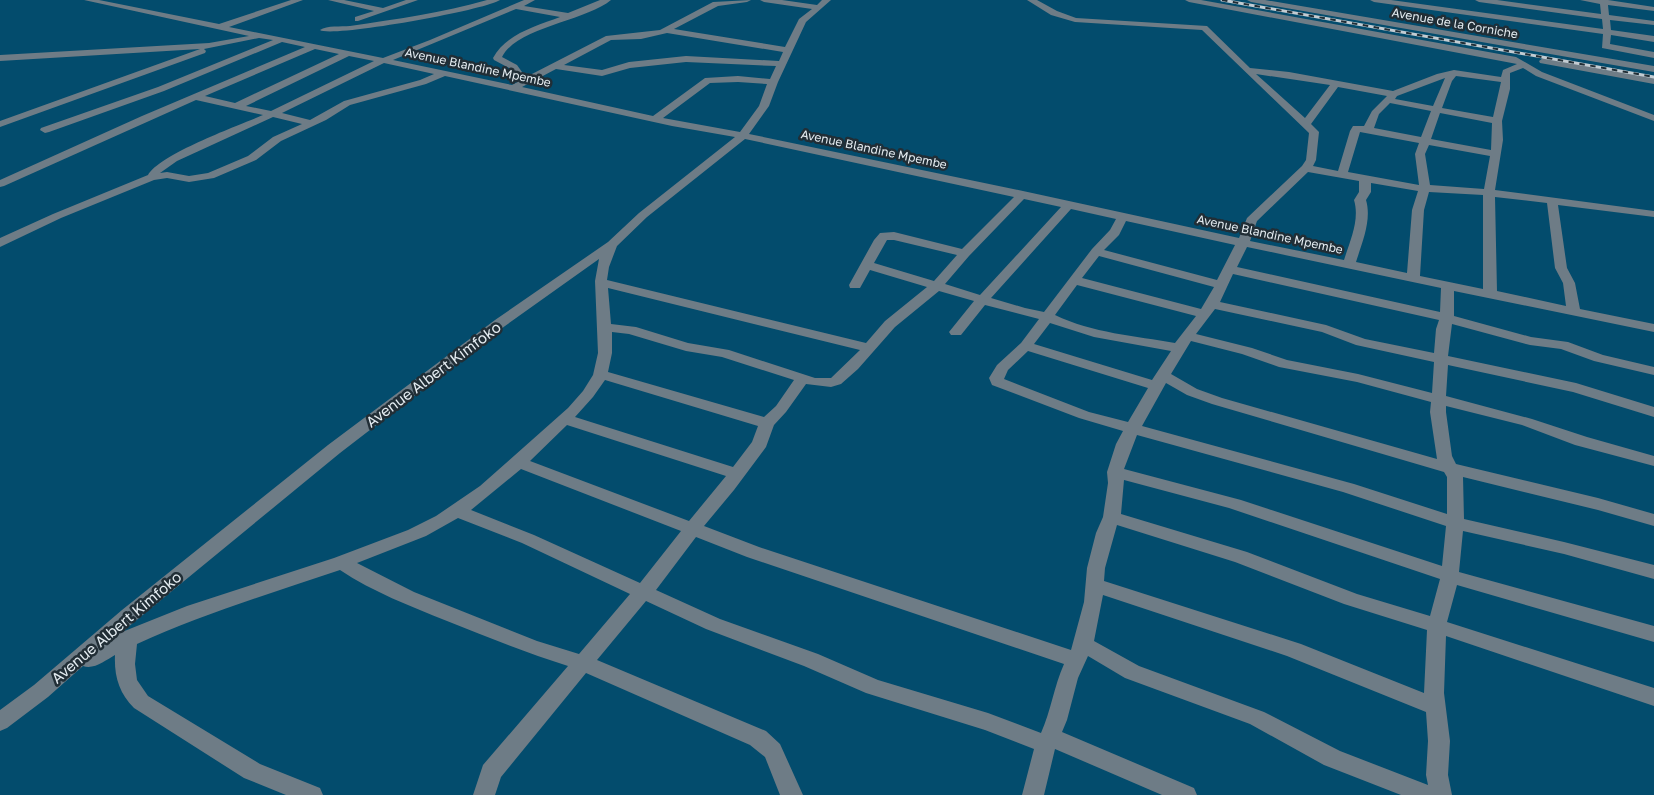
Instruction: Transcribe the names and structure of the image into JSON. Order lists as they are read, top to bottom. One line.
{"streets":{"street":["Avenue de la Corniche","Avenue Blandine Mpembe","Avenue Albert Kimfoko"]},"crossings":[["Avenue Blandine Mpembe","Avenue Albert Kimfoko"]]}
